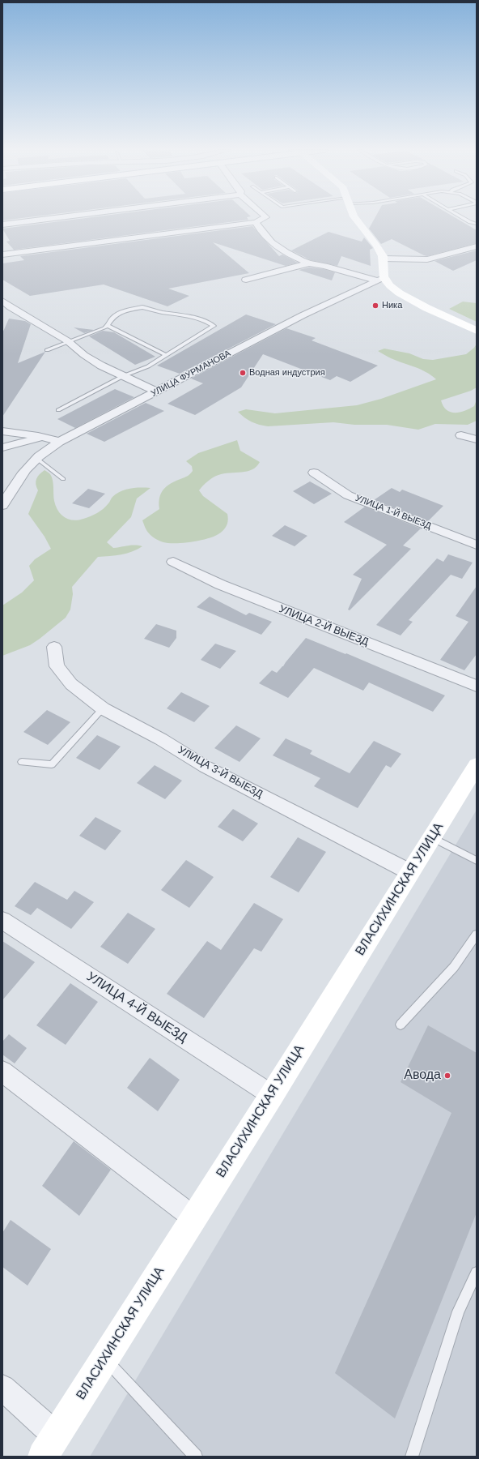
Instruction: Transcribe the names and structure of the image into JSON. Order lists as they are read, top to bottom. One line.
{"streets":{"street":["УЛИЦА ФУРМАНОВА","УЛИЦА 1-Й ВЫЕЗД","УЛИЦА 2-Й ВЫЕЗД","УЛИЦА 3-Й ВЫЕЗД","ВЛАСИХИНСКАЯ УЛИЦА","УЛИЦА 4-Й ВЫЕЗД"]},"crossings":[["УЛИЦА 3-Й ВЫЕЗД","ВЛАСИХИНСКАЯ УЛИЦА"],["ВЛАСИХИНСКАЯ УЛИЦА","УЛИЦА 4-Й ВЫЕЗД"]],"places":["Ника","Водная индустрия","Авода"]}
